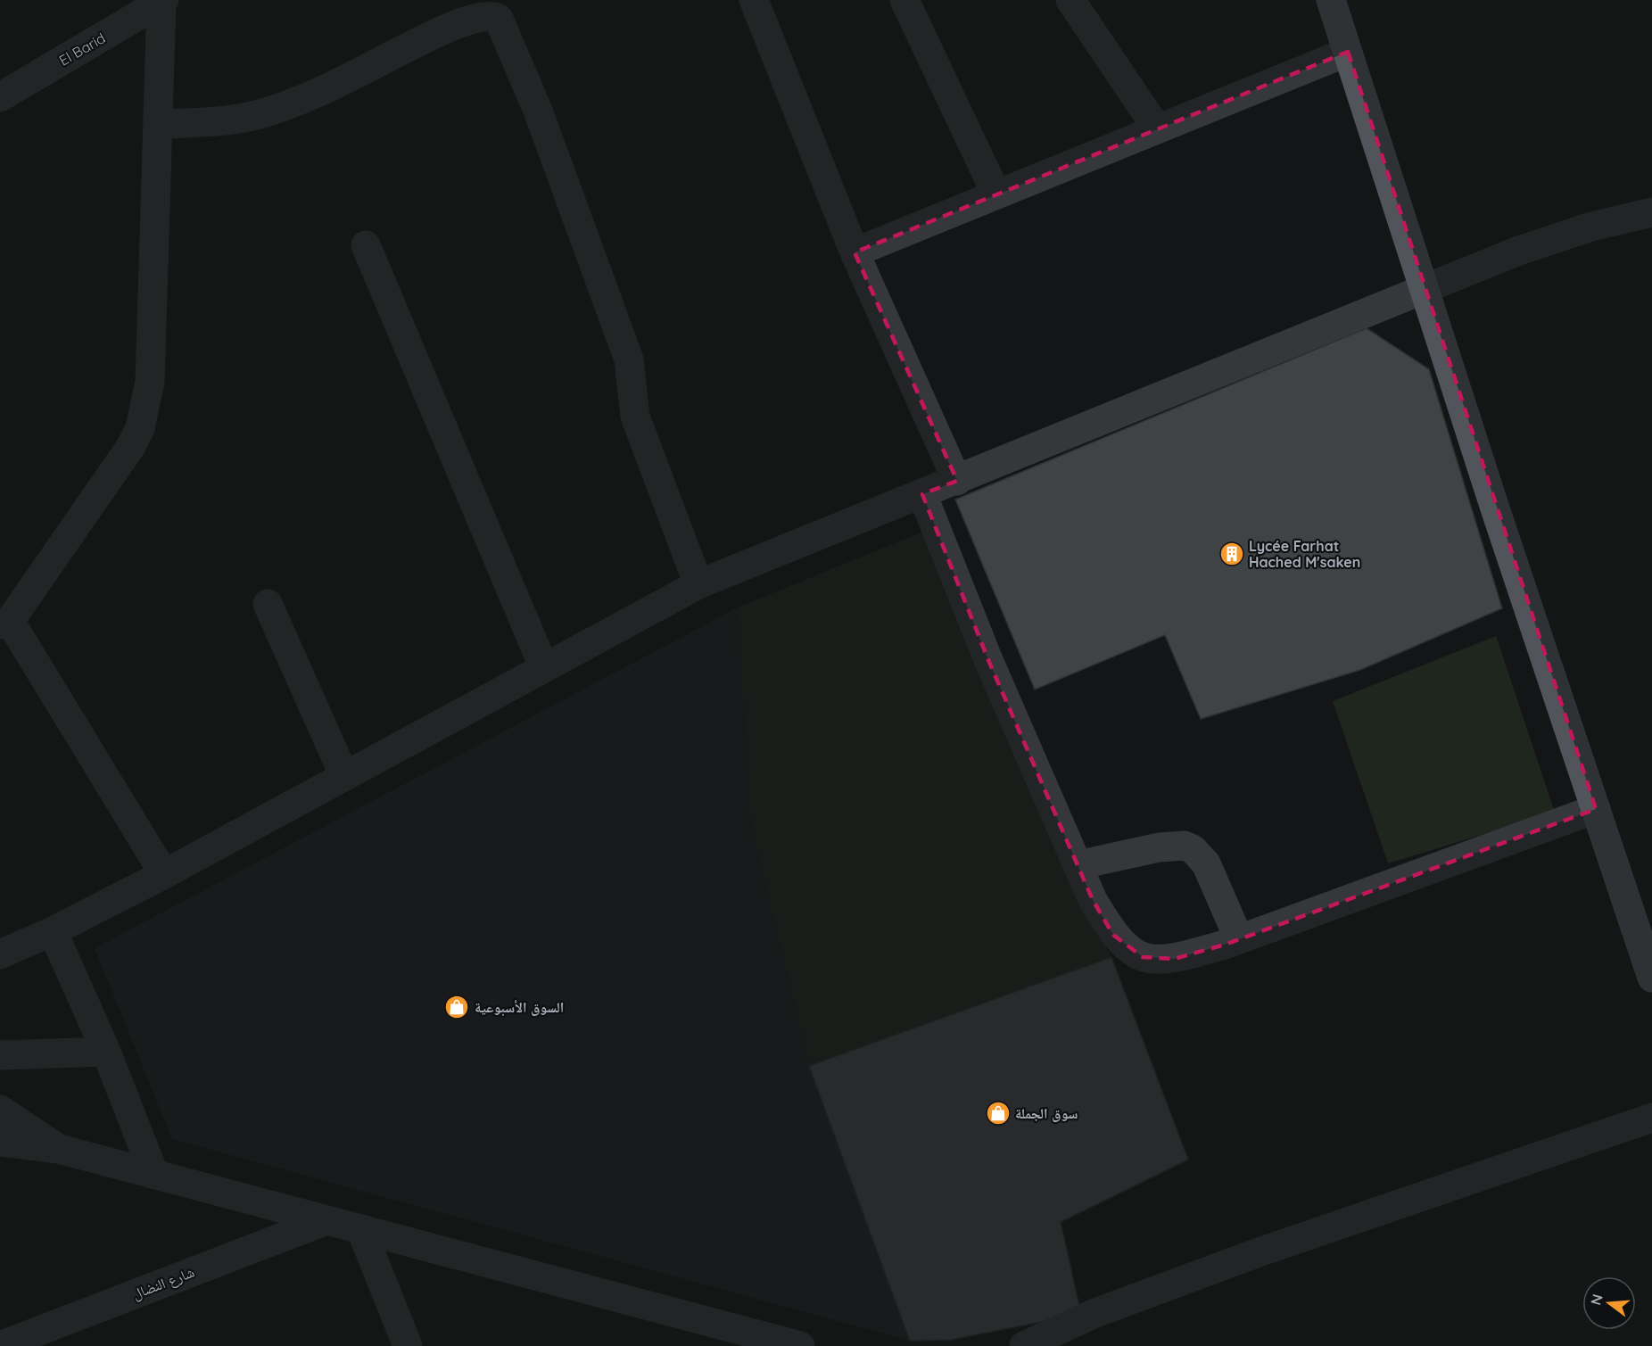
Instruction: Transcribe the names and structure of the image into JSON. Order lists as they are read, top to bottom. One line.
{"streets":{"street":["El Barid","شارع النضال"]},"places":{"building":["Lycée Farhat Hached M'saken"],"shop":["السوق اﻷسبوعية","سوق الجملة"]},"north":"left"}
